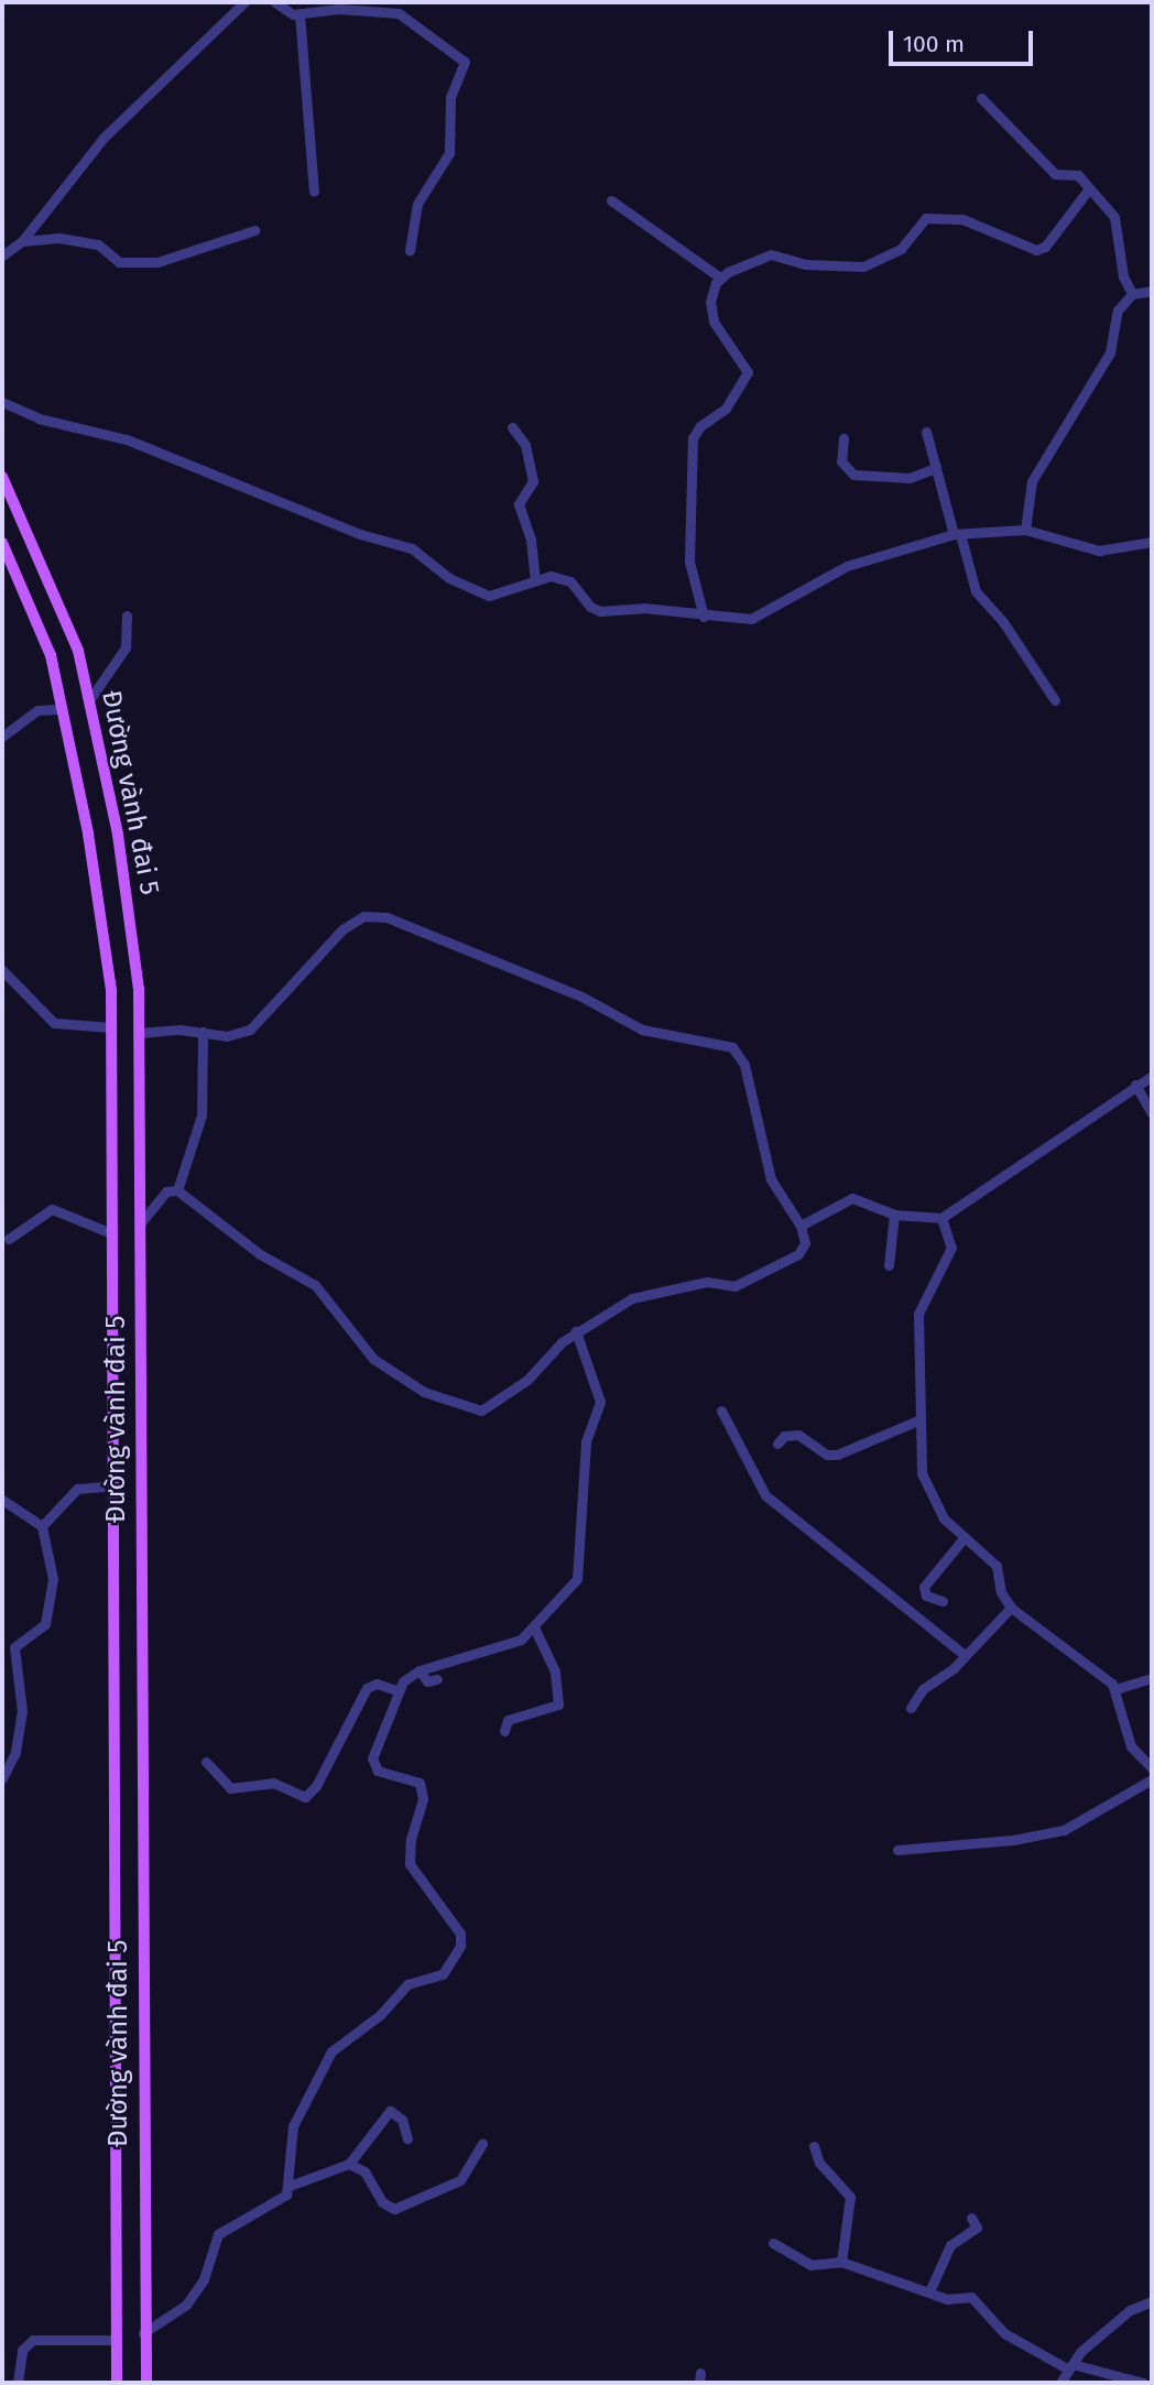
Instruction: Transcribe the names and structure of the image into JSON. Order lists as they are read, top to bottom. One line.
{"streets":{"main road":["Đường vành đai 5"]},"scale_bar":"100 m"}
